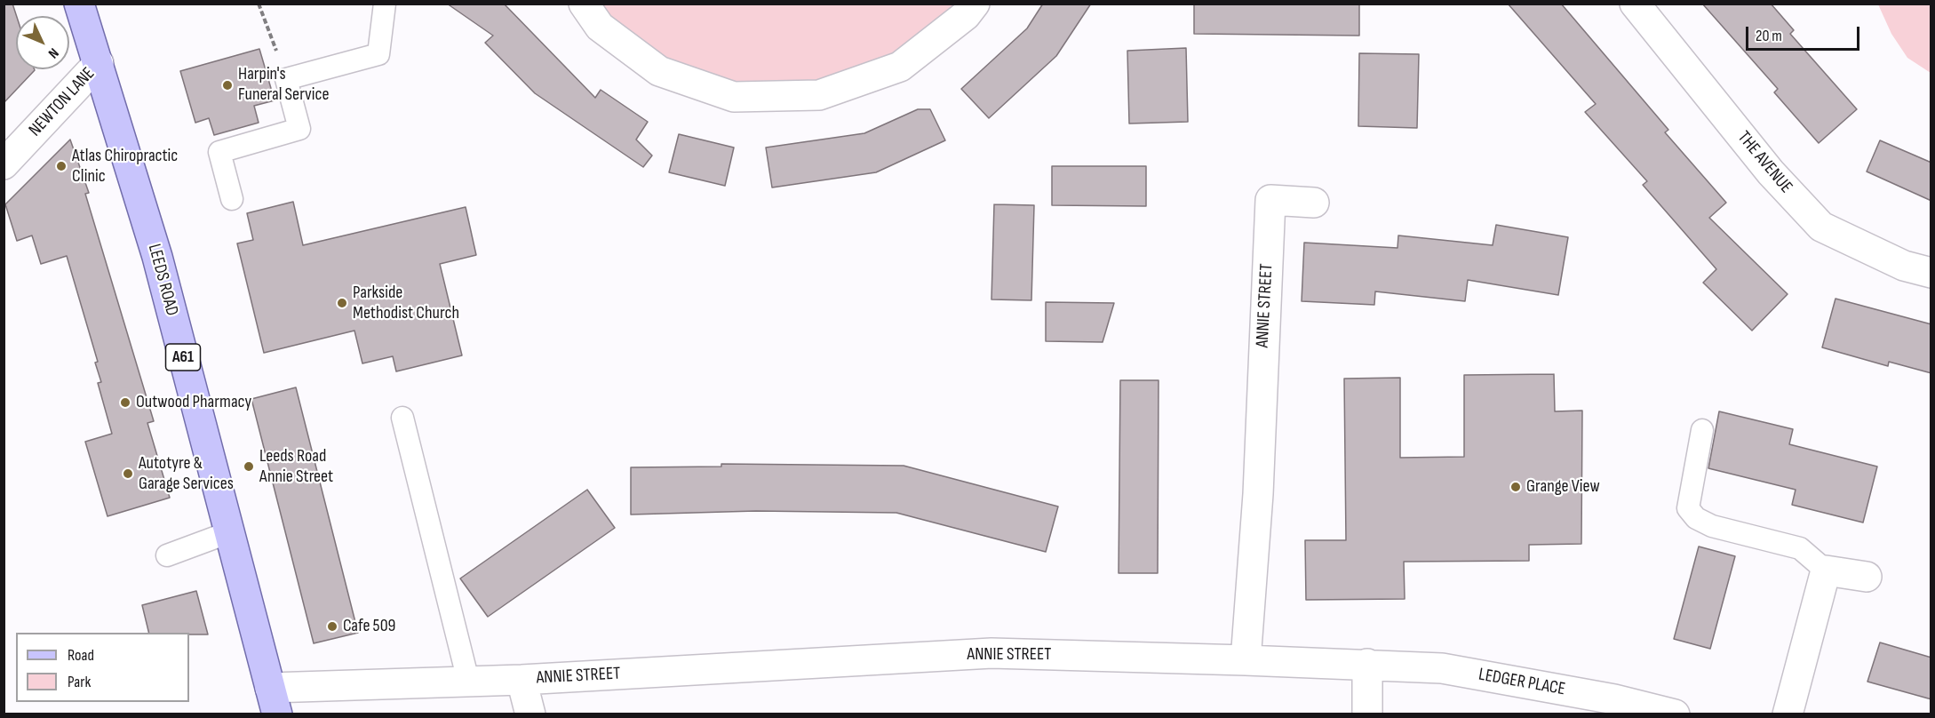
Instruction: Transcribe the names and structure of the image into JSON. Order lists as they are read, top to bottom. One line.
{"streets":{"main road":["LEEDS ROAD","A61"],"street":["NEWTON LANE","THE AVENUE","ANNIE STREET","LEDGER PLACE"]},"crossings":[["NEWTON LANE","LEEDS ROAD"],["LEEDS ROAD","ANNIE STREET"],["ANNIE STREET","LEDGER PLACE"]],"places":["Harpin's Funeral Service","Atlas Chiropractic Clinic","Parkside Methodist Church","Outwood Pharmacy","Leeds Road Annie Street","Autotyre & Garage Services","Grange View","Cafe 509"],"legend":["Road","Park"],"scale_bar":"20 m","north":"bottom right"}
